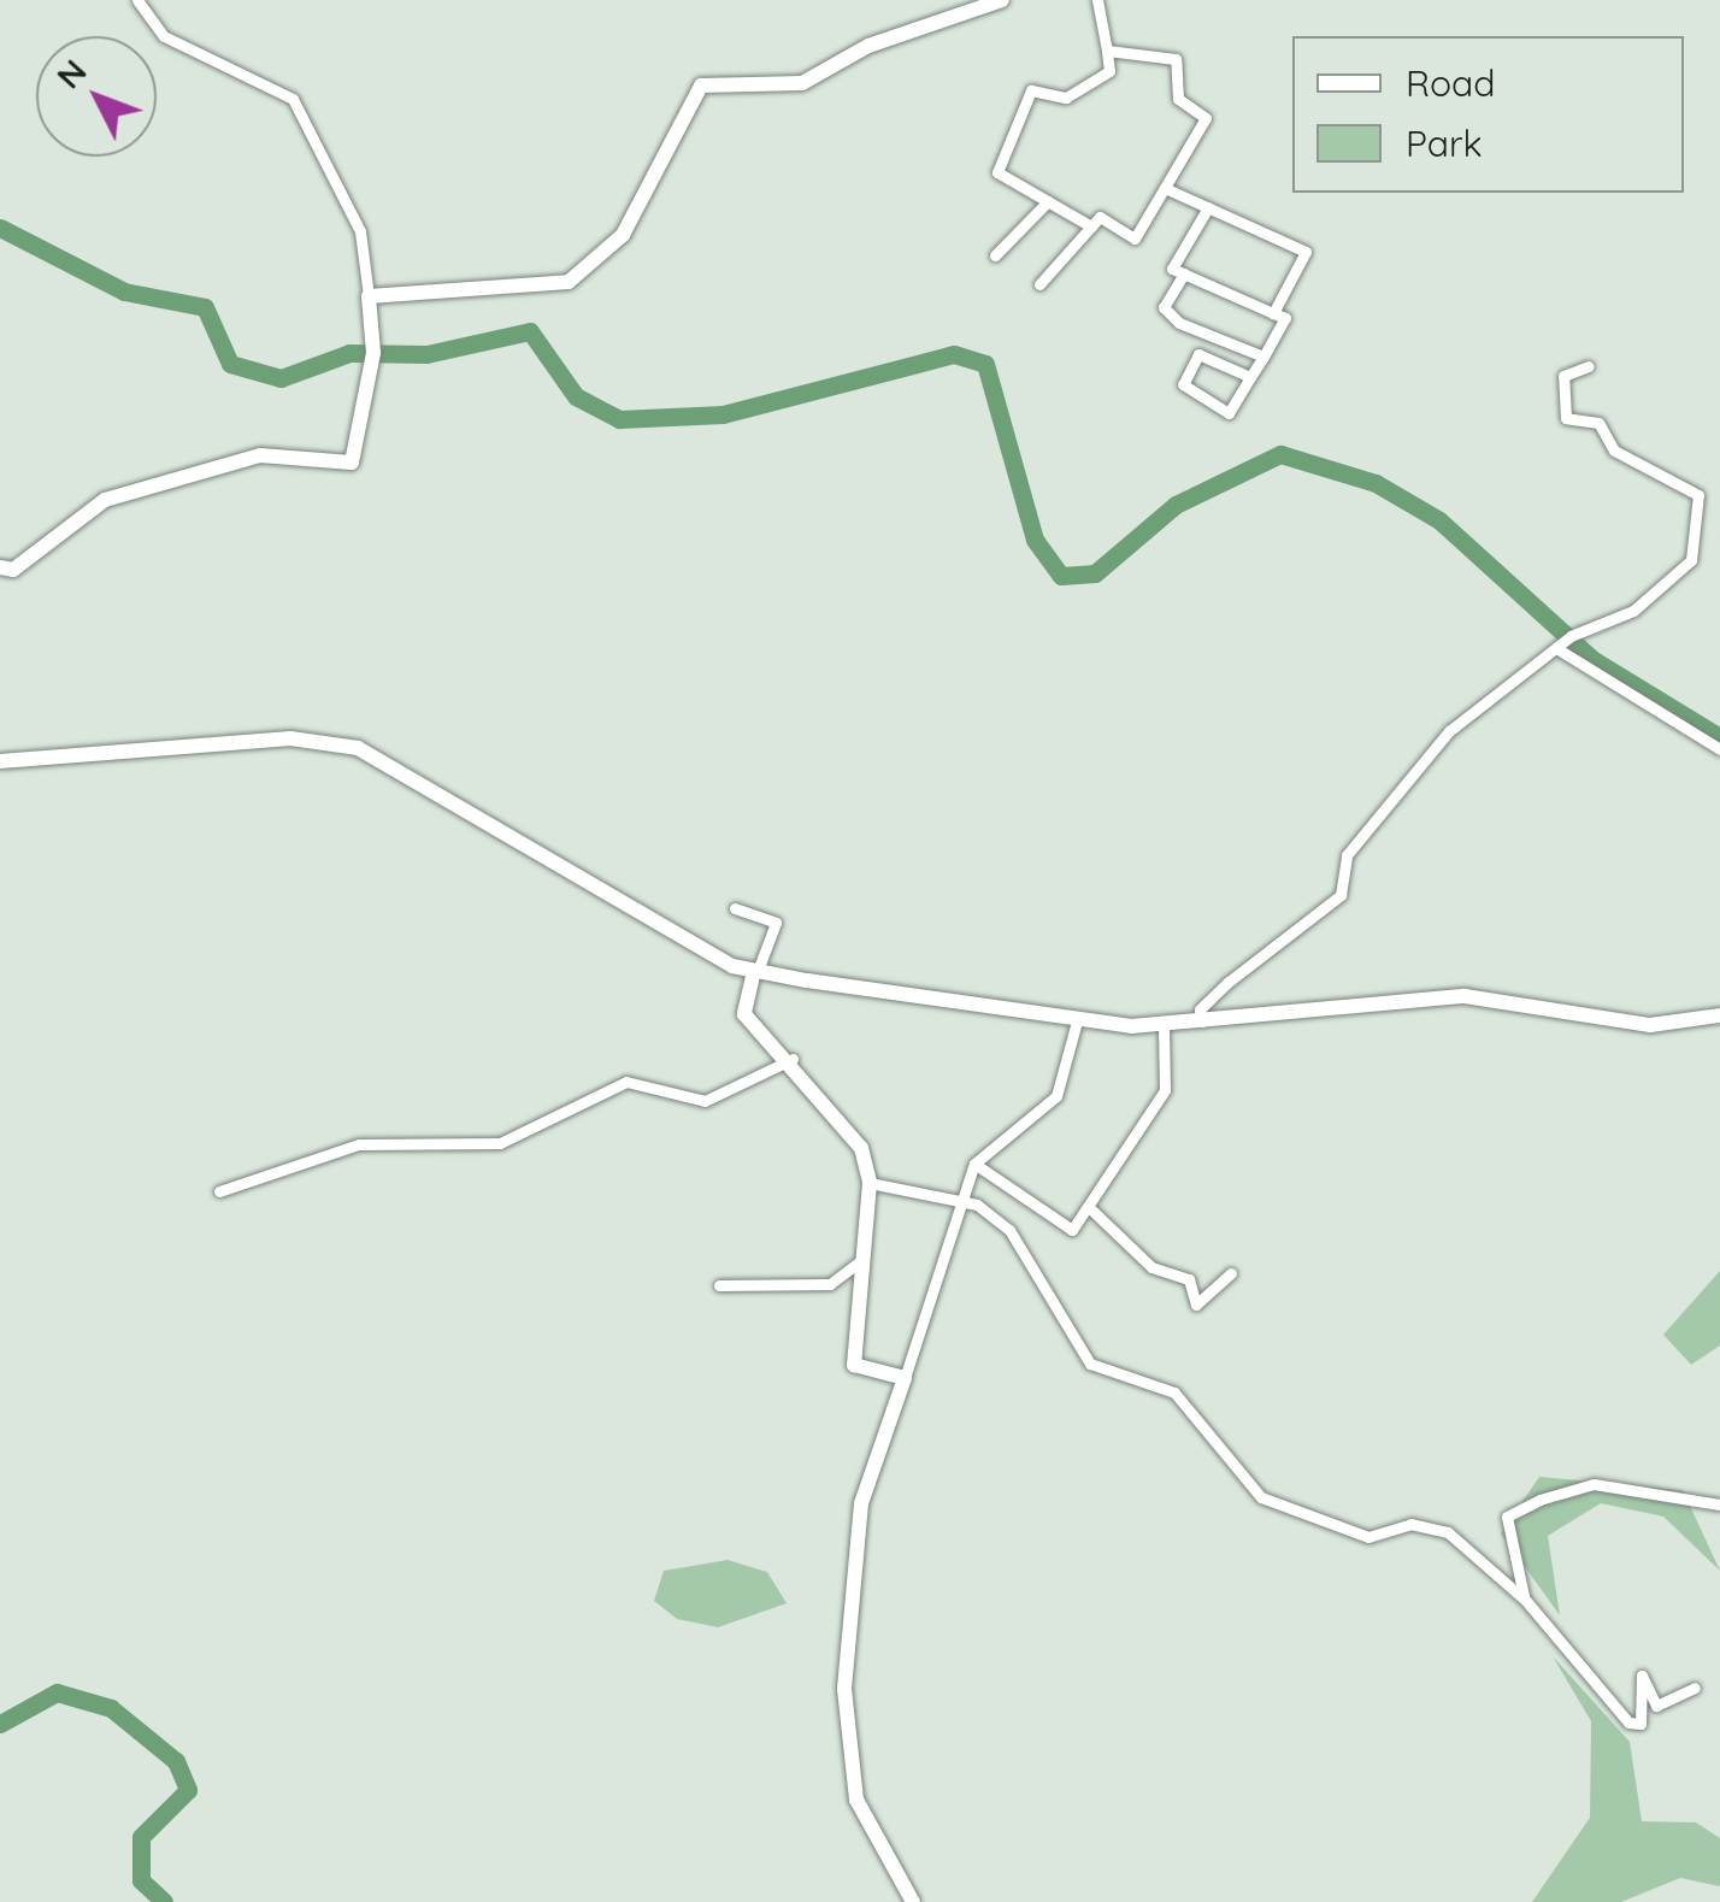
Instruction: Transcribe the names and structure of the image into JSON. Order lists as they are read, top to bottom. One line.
{"legend":["Road","Park"],"north":"top left"}
